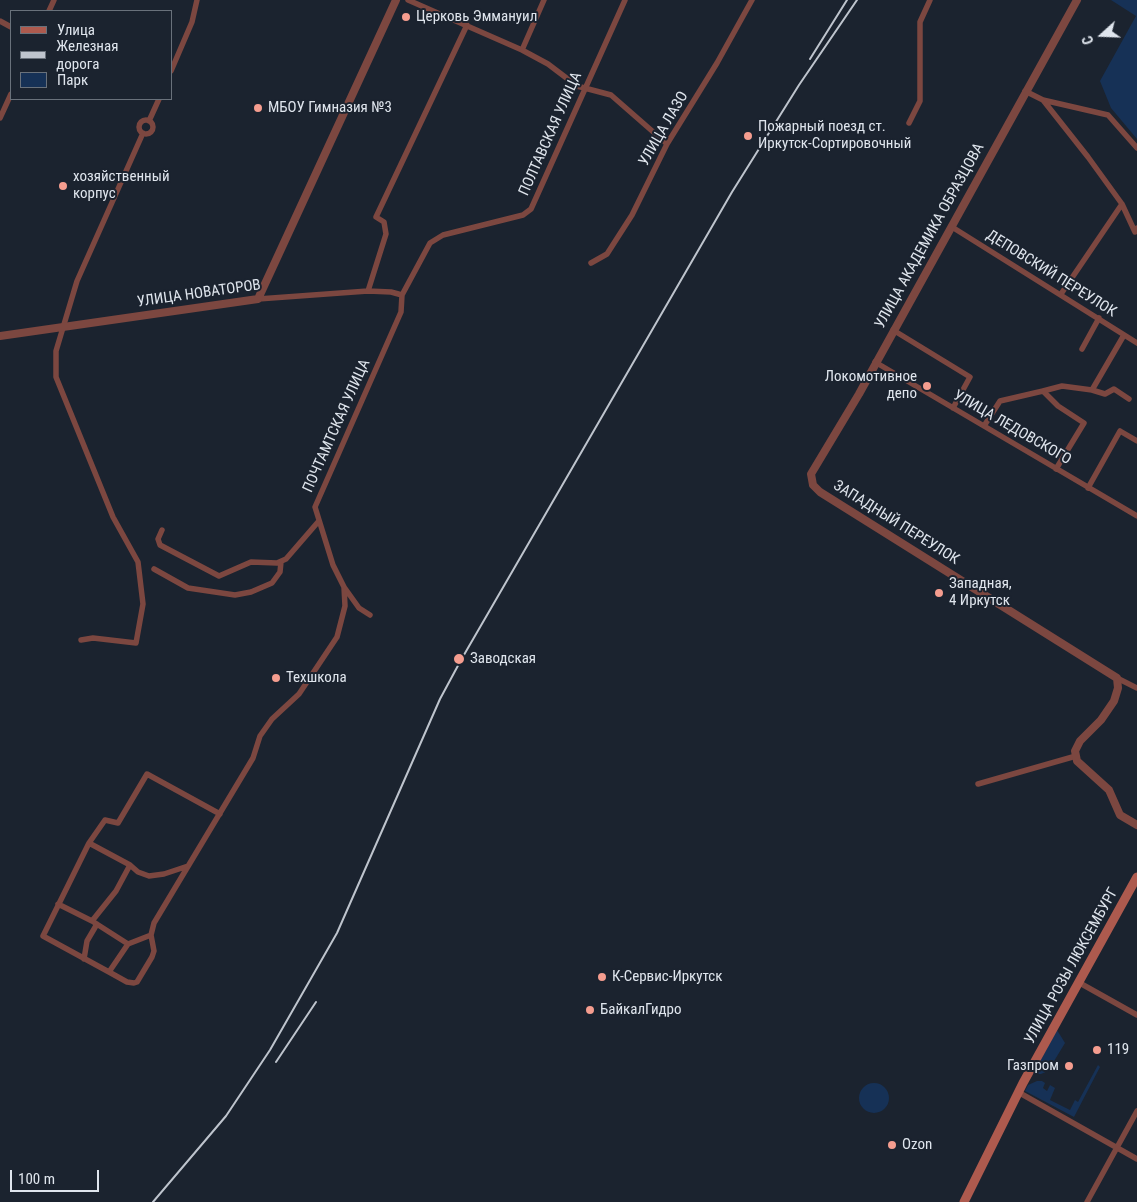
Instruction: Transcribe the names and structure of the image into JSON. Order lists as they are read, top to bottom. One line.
{"streets":{"main road":["УЛИЦА РОЗЫ ЛЮКСЕМБУРГ"],"street":["УЛИЦА ЛАЗО","ПОЛТАВСКАЯ УЛИЦА","УЛИЦА АКАДЕМИКА ОБРАЗЦОВА","ДЕПОВСКИЙ ПЕРЕУЛОК","УЛИЦА НОВАТОРОВ","ПОЧТАМТСКАЯ УЛИЦА","УЛИЦА ЛЕДОВСКОГО","ЗАПАДНЫЙ ПЕРЕУЛОК"]},"crossings":[["ПОЛТАВСКАЯ УЛИЦА","УЛИЦА НОВАТОРОВ"],["ПОЛТАВСКАЯ УЛИЦА","ПОЧТАМТСКАЯ УЛИЦА"],["УЛИЦА АКАДЕМИКА ОБРАЗЦОВА","ДЕПОВСКИЙ ПЕРЕУЛОК"],["УЛИЦА АКАДЕМИКА ОБРАЗЦОВА","УЛИЦА ЛЕДОВСКОГО"],["УЛИЦА АКАДЕМИКА ОБРАЗЦОВА","ЗАПАДНЫЙ ПЕРЕУЛОК"],["УЛИЦА НОВАТОРОВ","ПОЧТАМТСКАЯ УЛИЦА"]],"places":["Церковь Эммануил","МБОУ Гимназия №3","Пожарный поезд ст. Иркутск-Сортировочный","хозяйственный корпус","Локомотивное депо","Западная, 4 Иркутск","Заводская","Техшкола","К-Сервис-Иркутск","БайкалГидро","119","Газпром","Ozon"],"legend":["Улица","Железная дорога","Парк"],"scale_bar":"100 m","north":"left"}
